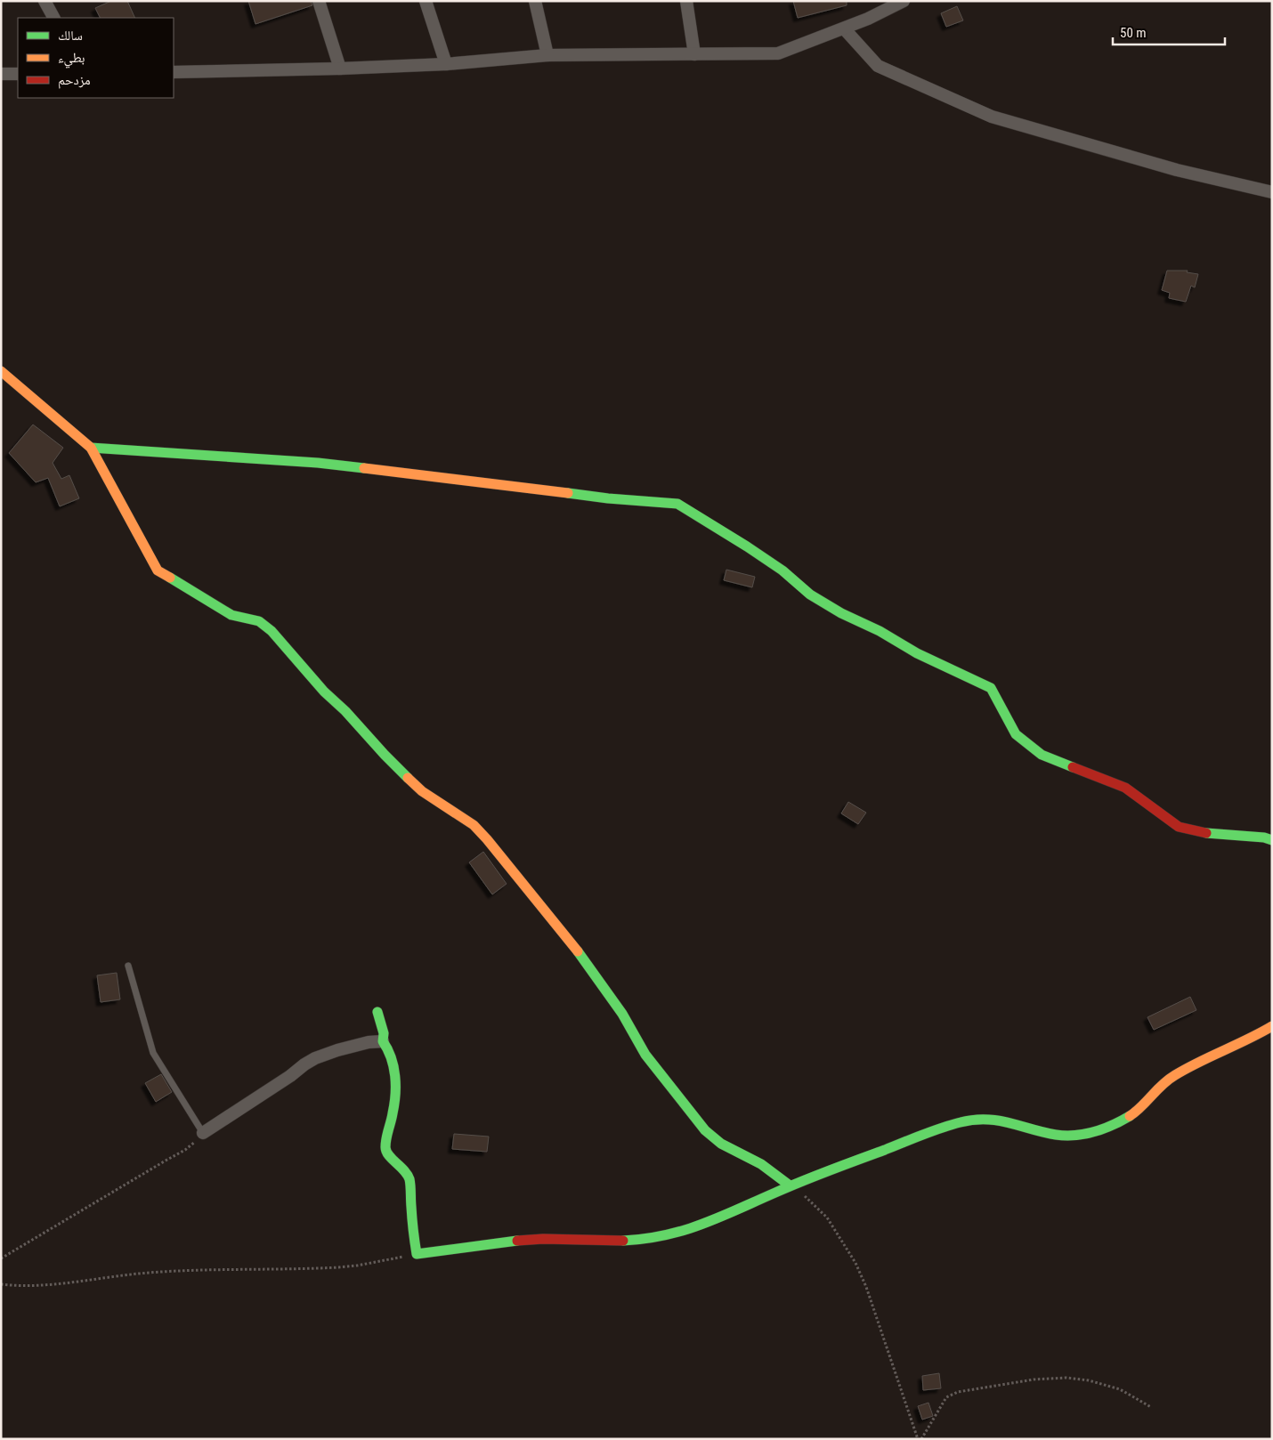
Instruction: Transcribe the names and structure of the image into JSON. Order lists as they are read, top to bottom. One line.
{"legend":["سالك","بطيء","مزدحم"],"scale_bar":"50 m"}
